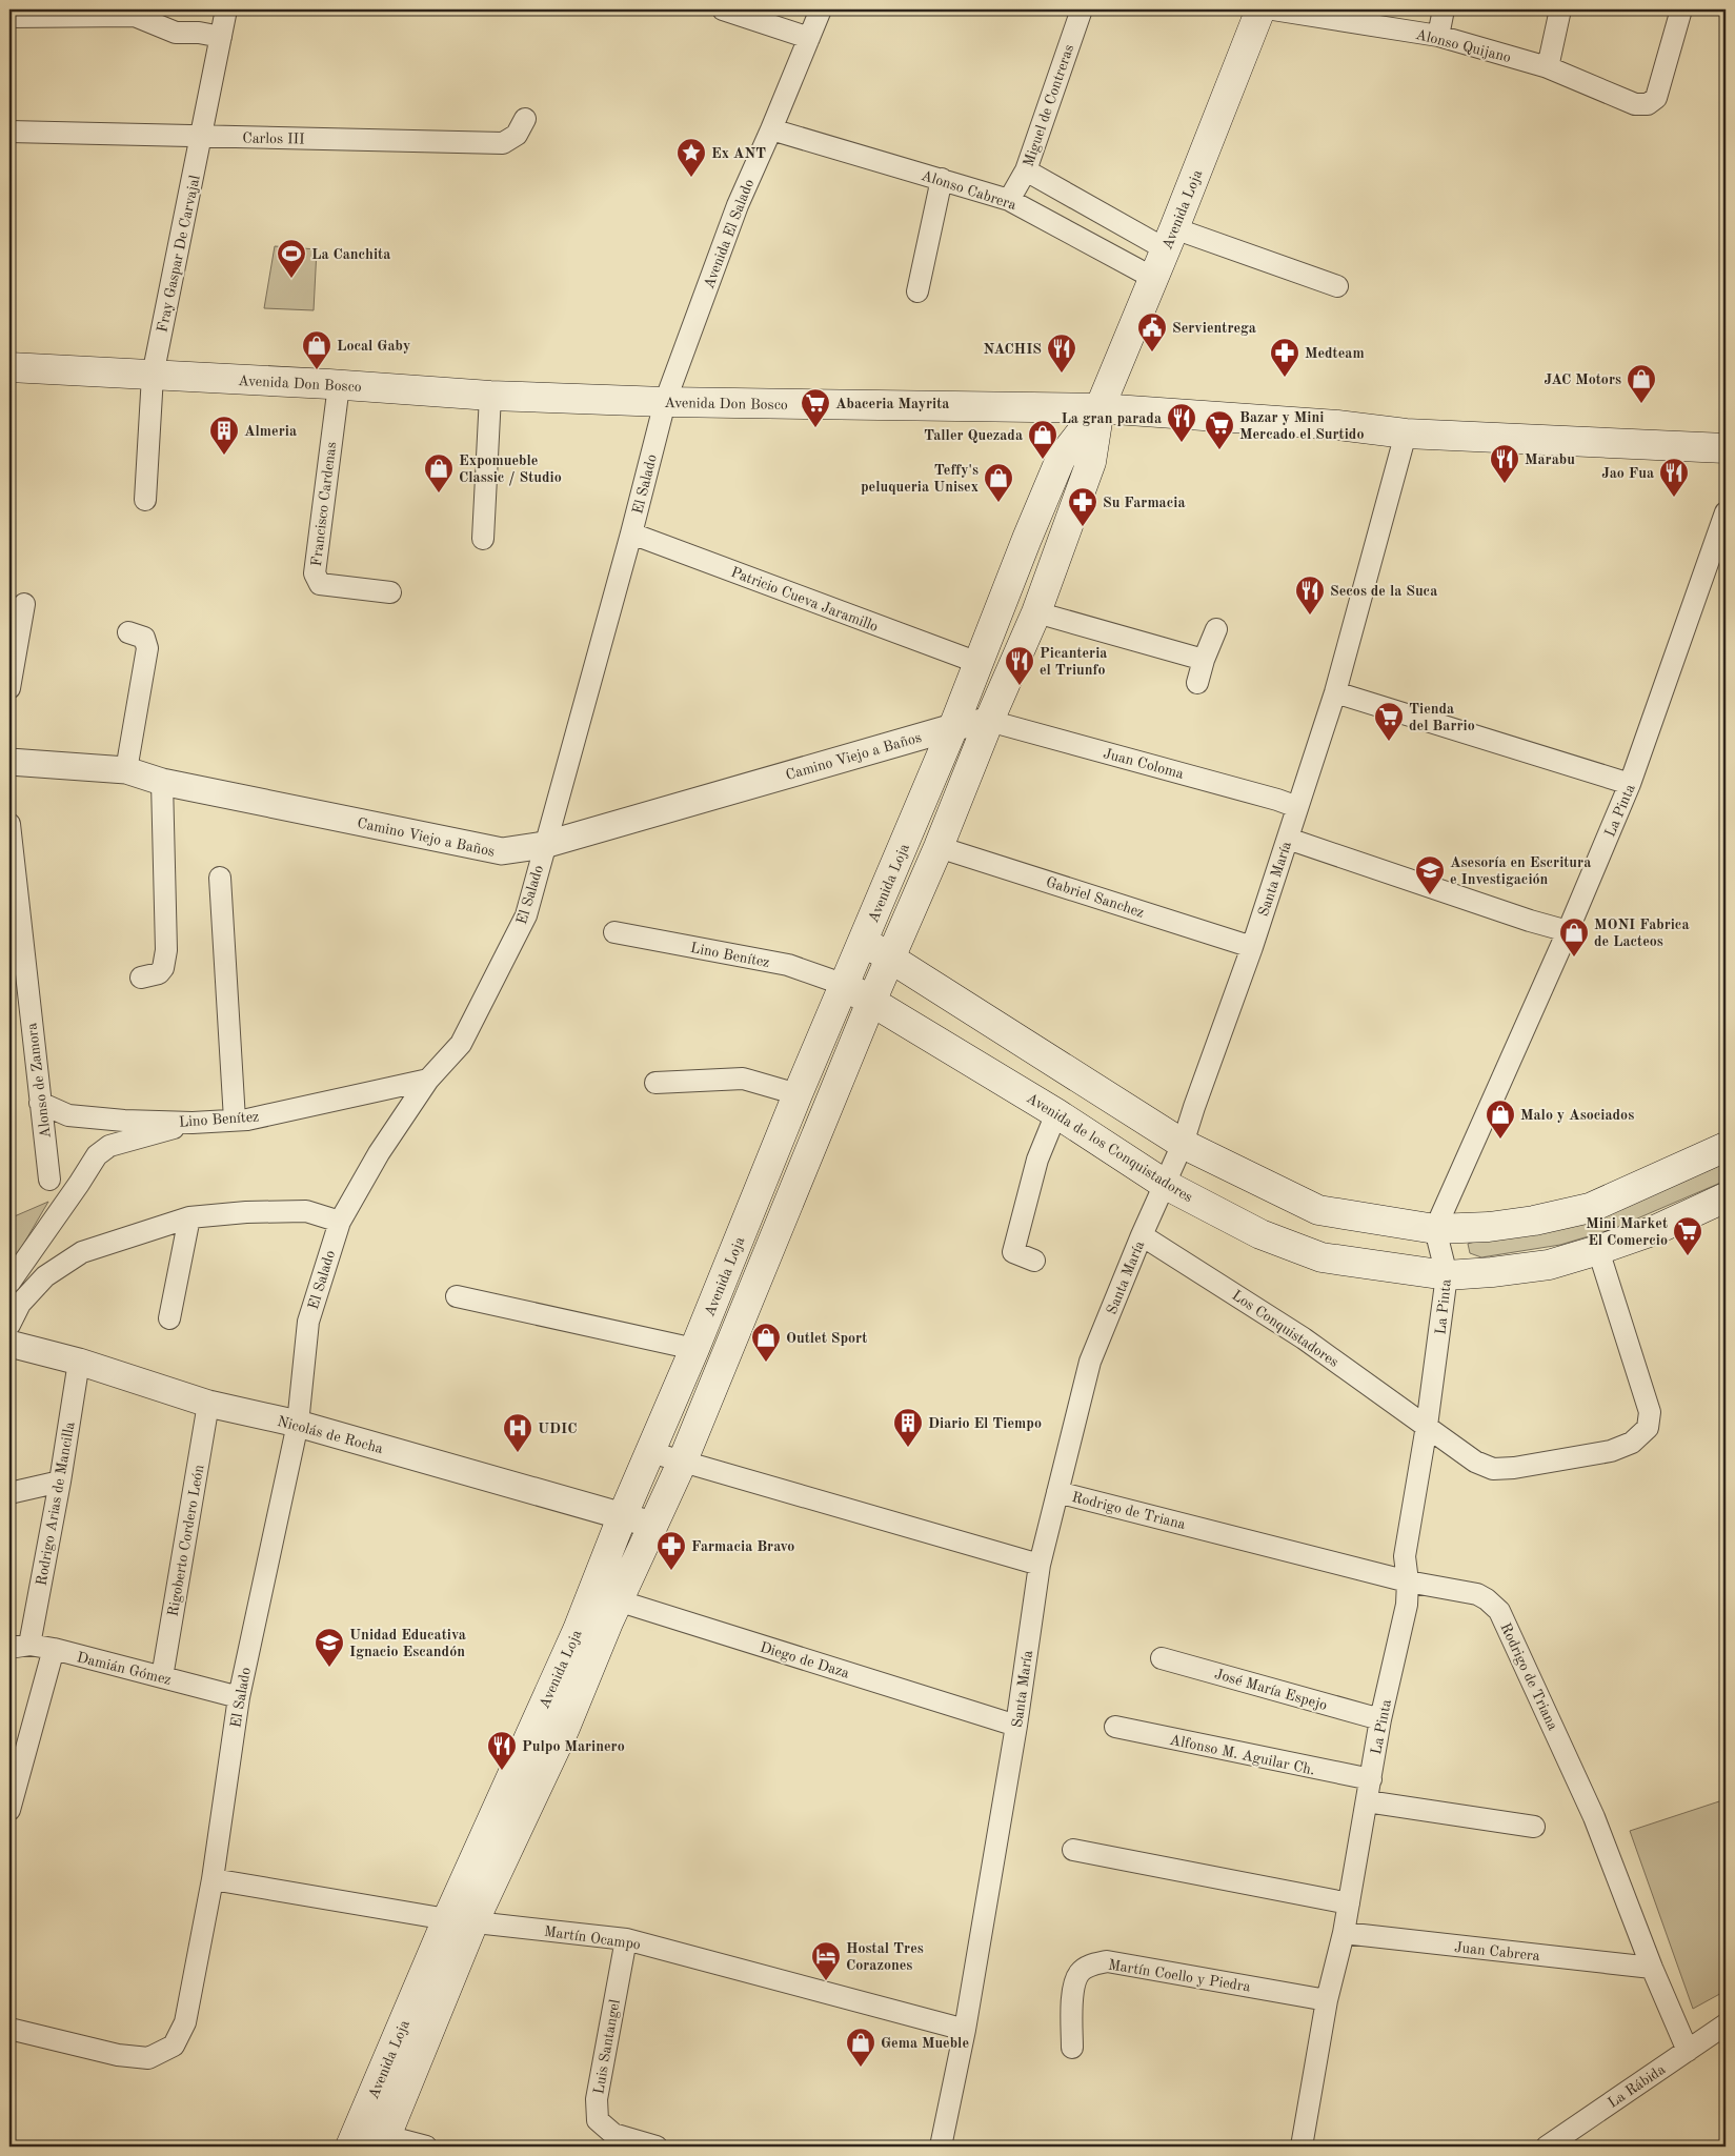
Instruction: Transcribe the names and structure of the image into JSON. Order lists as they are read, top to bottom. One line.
{"streets":{"main road":["Avenida Loja","Avenida Don Bosco","Avenida de los Conquistadores"],"street":["Alonso Quijano","Miguel de Contreras","Carlos III","Alonso Cabrera","Avenida El Salado","Fray Gaspar De Carvajal","El Salado","Francisco Cardenas","Patricio Cueva Jaramillo","Camino Viejo a Baños","Juan Coloma","La Pinta","Santa María","Gabriel Sanchez","Lino Benítez","Alonso de Zamora","Los Conquistadores","Nicolás de Rocha","Rodrigo Arias de Mancilla","Rodrigo de Triana","Rigoberto Cordero León","Diego de Daza","Damián Gómez","José María Espejo","Alfonso M. Aguilar Ch.","Martín Ocampo","Juan Cabrera","Martín Coello y Piedra","Luis Santangel","La Rábida"]},"crossings":[["Miguel de Contreras","Alonso Cabrera"],["Carlos III","Fray Gaspar De Carvajal"],["Alonso Cabrera","Avenida Loja"],["Alonso Cabrera","Avenida El Salado"],["Avenida Loja","Avenida Don Bosco"],["Avenida Loja","Patricio Cueva Jaramillo"],["Avenida Loja","Camino Viejo a Baños"],["Avenida Loja","Juan Coloma"],["Avenida Loja","Gabriel Sanchez"],["Avenida Loja","Lino Benítez"],["Avenida Loja","Avenida de los Conquistadores"],["Avenida Loja","Nicolás de Rocha"],["Avenida Loja","Diego de Daza"],["Avenida Loja","Martín Ocampo"],["Avenida El Salado","Avenida Don Bosco"],["Avenida El Salado","El Salado"],["Fray Gaspar De Carvajal","Avenida Don Bosco"],["Avenida Don Bosco","El Salado"],["Avenida Don Bosco","Francisco Cardenas"],["Avenida Don Bosco","Santa María"],["El Salado","Patricio Cueva Jaramillo"],["El Salado","Camino Viejo a Baños"],["El Salado","Lino Benítez"],["El Salado","Nicolás de Rocha"],["El Salado","Damián Gómez"],["El Salado","Martín Ocampo"],["Camino Viejo a Baños","Juan Coloma"],["Juan Coloma","Santa María"],["La Pinta","Avenida de los Conquistadores"],["La Pinta","Los Conquistadores"],["La Pinta","Rodrigo de Triana"],["La Pinta","José María Espejo"],["La Pinta","Alfonso M. Aguilar Ch."],["La Pinta","Juan Cabrera"],["La Pinta","Martín Coello y Piedra"],["Santa María","Gabriel Sanchez"],["Santa María","Avenida de los Conquistadores"],["Santa María","Los Conquistadores"],["Santa María","Rodrigo de Triana"],["Santa María","Diego de Daza"],["Santa María","Martín Ocampo"],["Lino Benítez","Alonso de Zamora"],["Lino Benítez","Avenida de los Conquistadores"],["Avenida de los Conquistadores","Los Conquistadores"],["Nicolás de Rocha","Rodrigo Arias de Mancilla"],["Nicolás de Rocha","Rigoberto Cordero León"],["Rodrigo Arias de Mancilla","Damián Gómez"],["Rodrigo de Triana","Juan Cabrera"],["Rodrigo de Triana","La Rábida"],["Rigoberto Cordero León","Damián Gómez"],["Martín Ocampo","Luis Santangel"]],"places":{"place":["Ex ANT"],"sports":["La Canchita"],"public building":["Servientrega"],"shop":["Local Gaby","JAC Motors","Taller Quezada","Expomueble Classic / Studio","Teffy's peluqueria Unisex","MONI Fabrica de Lacteos","Malo y Asociados","Outlet Sport","Gema Mueble"],"restaurant":["NACHIS","La gran parada","Marabu","Jao Fua","Secos de la Suca","Picanteria el Triunfo","Pulpo Marinero"],"pharmacy":["Medteam","Su Farmacia","Farmacia Bravo"],"supermarket":["Abaceria Mayrita","Bazar y Mini Mercado el Surtido","Tienda del Barrio","Mini Market El Comercio"],"building":["Almeria","Diario El Tiempo"],"school or university":["Asesoría en Escritura e Investigación","Unidad Educativa Ignacio Escandón"],"hospital":["UDIC"],"hotel":["Hostal Tres Corazones"]}}
